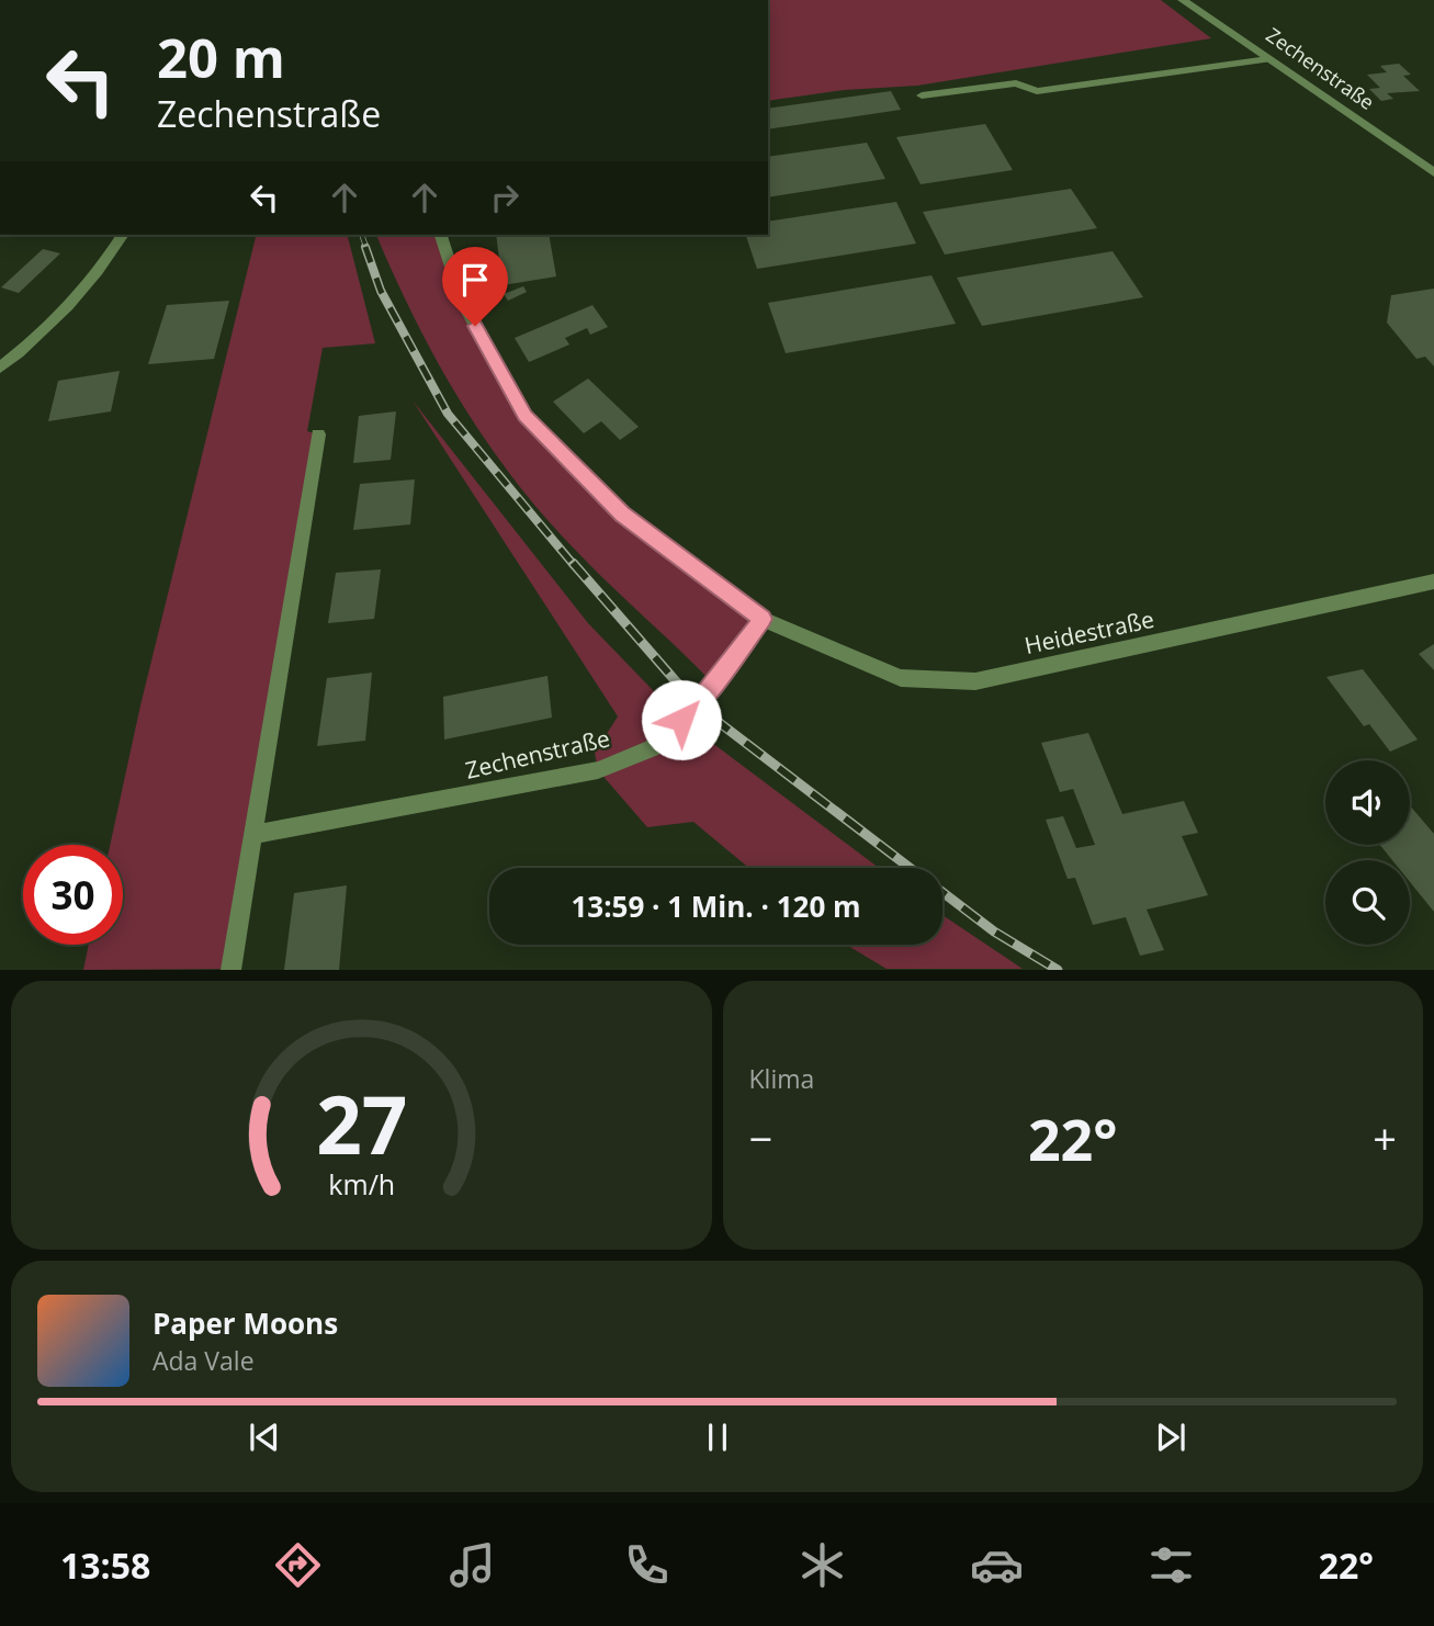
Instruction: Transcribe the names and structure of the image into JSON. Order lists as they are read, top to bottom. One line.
{"streets":{"street":["Zechenstraße","Heidestraße"]},"crossings":[["Zechenstraße","Heidestraße"]],"page":{"turn":["20 m","Zechenstraße"],"limit":"30","trip":"13:59 · 1 Min. · 120 m","tile":"Klima","heat":["−","22°","+"],"song":["Paper Moons","Ada Vale"],"tabs":["13:58","22°"],"gauge":["27","km/h"]}}
